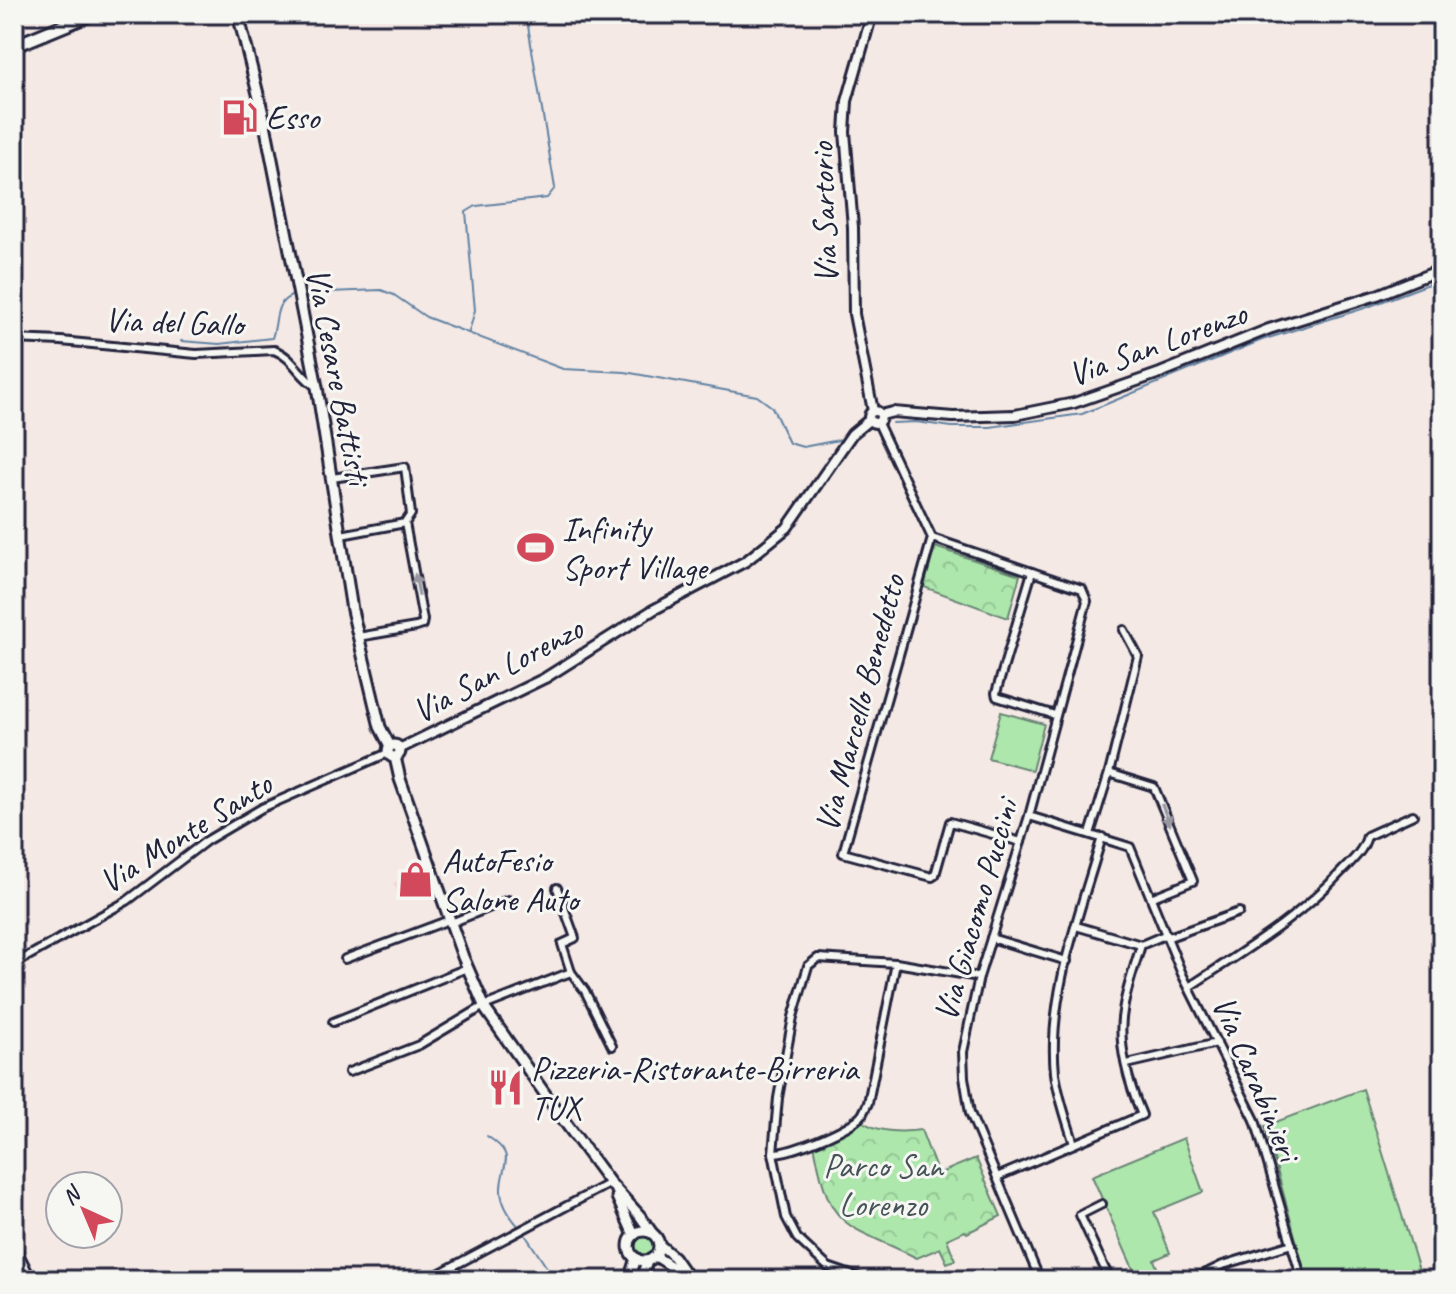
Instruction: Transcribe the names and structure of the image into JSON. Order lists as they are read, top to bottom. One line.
{"streets":{"main road":["Via Cesare Battisti"],"street":["Via Sartorio","Via del Gallo","Via San Lorenzo","Via Marcello Benedetto","Via Monte Santo","Via Giacomo Puccini","Via Carabinieri"]},"crossings":[["Via Sartorio","Via San Lorenzo"],["Via del Gallo","Via Cesare Battisti"],["Via San Lorenzo","Via Cesare Battisti"],["Via San Lorenzo","Via Monte Santo"],["Via Cesare Battisti","Via Monte Santo"],["Via Marcello Benedetto","Via Giacomo Puccini"]],"parks":["Parco San Lorenzo"],"places":{"fuel station":["Esso"],"sports":["Infinity Sport Village"],"shop":["AutoFesio Salone Auto"],"restaurant":["Pizzeria-Ristorante-Birreria TUX"]},"north":"top left"}
